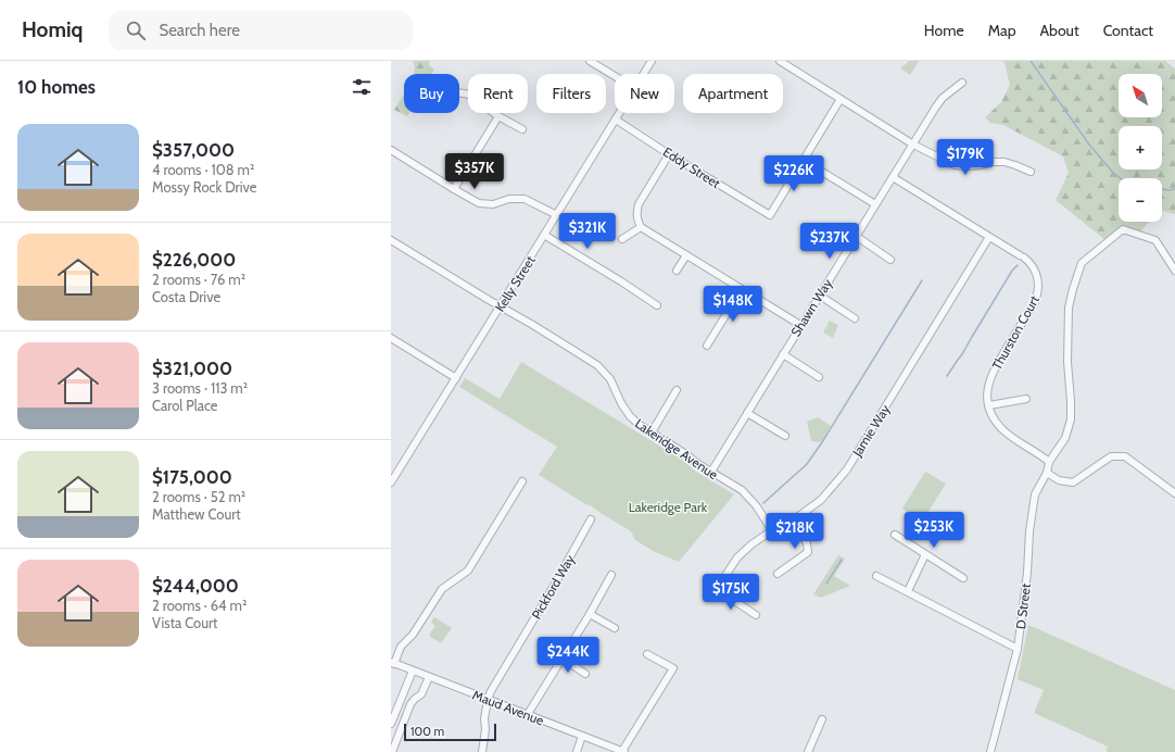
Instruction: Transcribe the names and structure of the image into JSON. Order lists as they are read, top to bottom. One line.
{"streets":{"street":["Eddy Street","Kelly Street","Shawn Way","Thurston Court","Jamie Way","Lakeridge Avenue","Pickford Way","D Street","Maud Avenue"]},"crossings":[["Eddy Street","Kelly Street"],["Kelly Street","Lakeridge Avenue"],["Shawn Way","Lakeridge Avenue"],["Thurston Court","Jamie Way"],["Thurston Court","D Street"],["Jamie Way","Lakeridge Avenue"],["Pickford Way","Maud Avenue"]],"parks":["Lakeridge Park"],"scale_bar":"100 m","north":"top left","page":{"header":"Homiq","search":"Search here","nav":["Home","Map","About","Contact"],"heading":"10 homes","map_buttons":["+","−"],"chip":["Buy","Rent","Filters","New","Apartment"],"list":[{"name":"$357,000","note":"4 rooms · 108 m² · Mossy Rock Drive"},{"name":"$226,000","note":"2 rooms · 76 m² · Costa Drive"},{"name":"$321,000","note":"3 rooms · 113 m² · Carol Place"},{"name":"$175,000","note":"2 rooms · 52 m² · Matthew Court"},{"name":"$244,000","note":"2 rooms · 64 m² · Vista Court"}],"price":["$179K","$357K","$226K","$321K","$237K","$148K","$253K","$218K","$175K","$244K"],"scale":"100 m"}}
